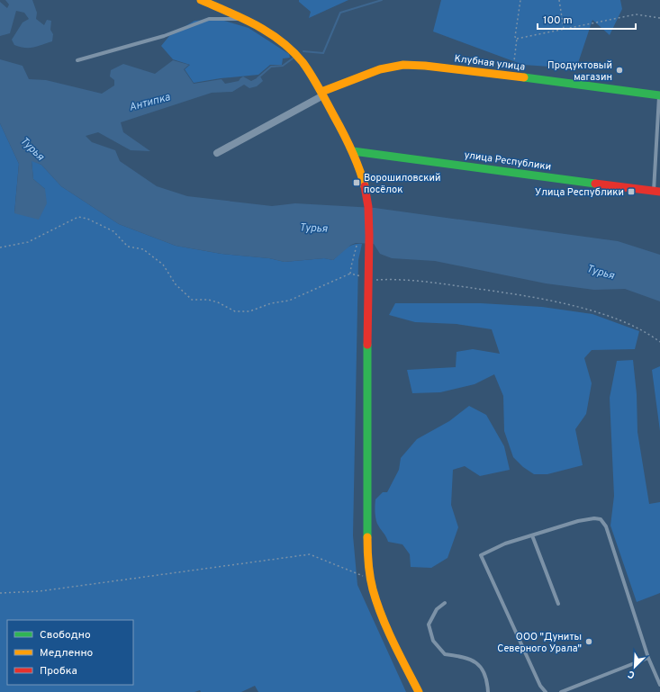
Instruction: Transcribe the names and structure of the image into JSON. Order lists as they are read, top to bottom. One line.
{"streets":{"main road":["Клубная улица","улица Республики"]},"water":["Антипка","Турья"],"places":{"other":["Продуктовый магазин","ООО \"Дуниты Северного Урала\""],"transit":["Ворошиловский посёлок","Улица Республики"]},"legend":["Свободно","Медленно","Пробка"],"scale_bar":"100 m","north":"bottom left"}
